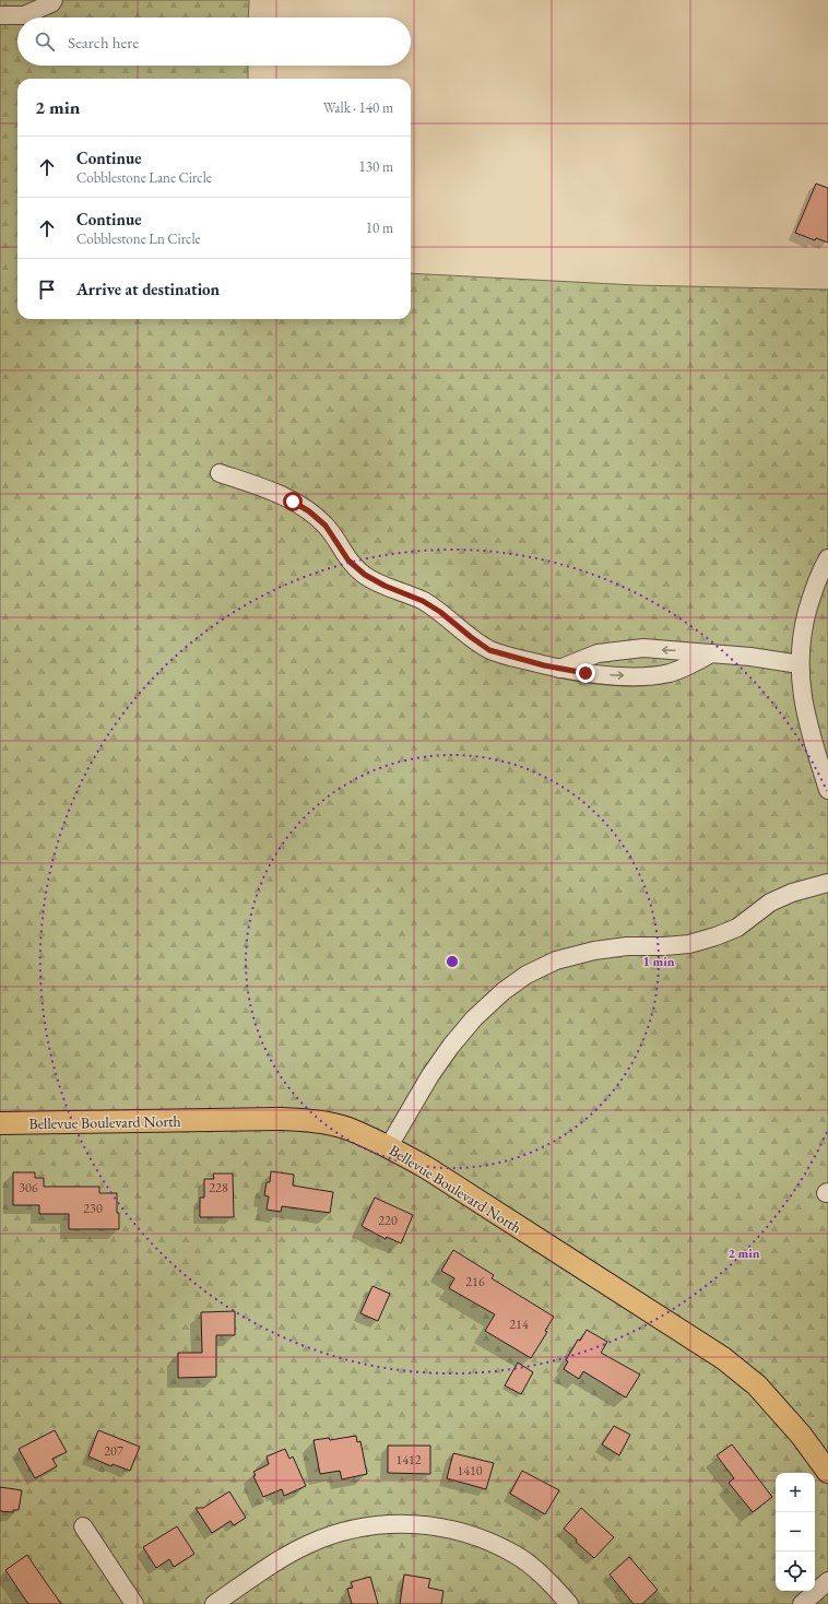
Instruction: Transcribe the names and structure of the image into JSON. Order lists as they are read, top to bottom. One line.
{"streets":{"main road":["Bellevue Boulevard North"]},"house_numbers":["306","228","230","220","216","214","207","1412","1410"],"page":{"search":"Search here","heading":["2 min","Walk · 140 m"],"list":[["Continue","Cobblestone Lane Circle","130 m"],["Continue","Cobblestone Ln Circle","10 m"],"Arrive at destination"],"map_buttons":["+","−"]},"rings":["1 min","2 min"]}
